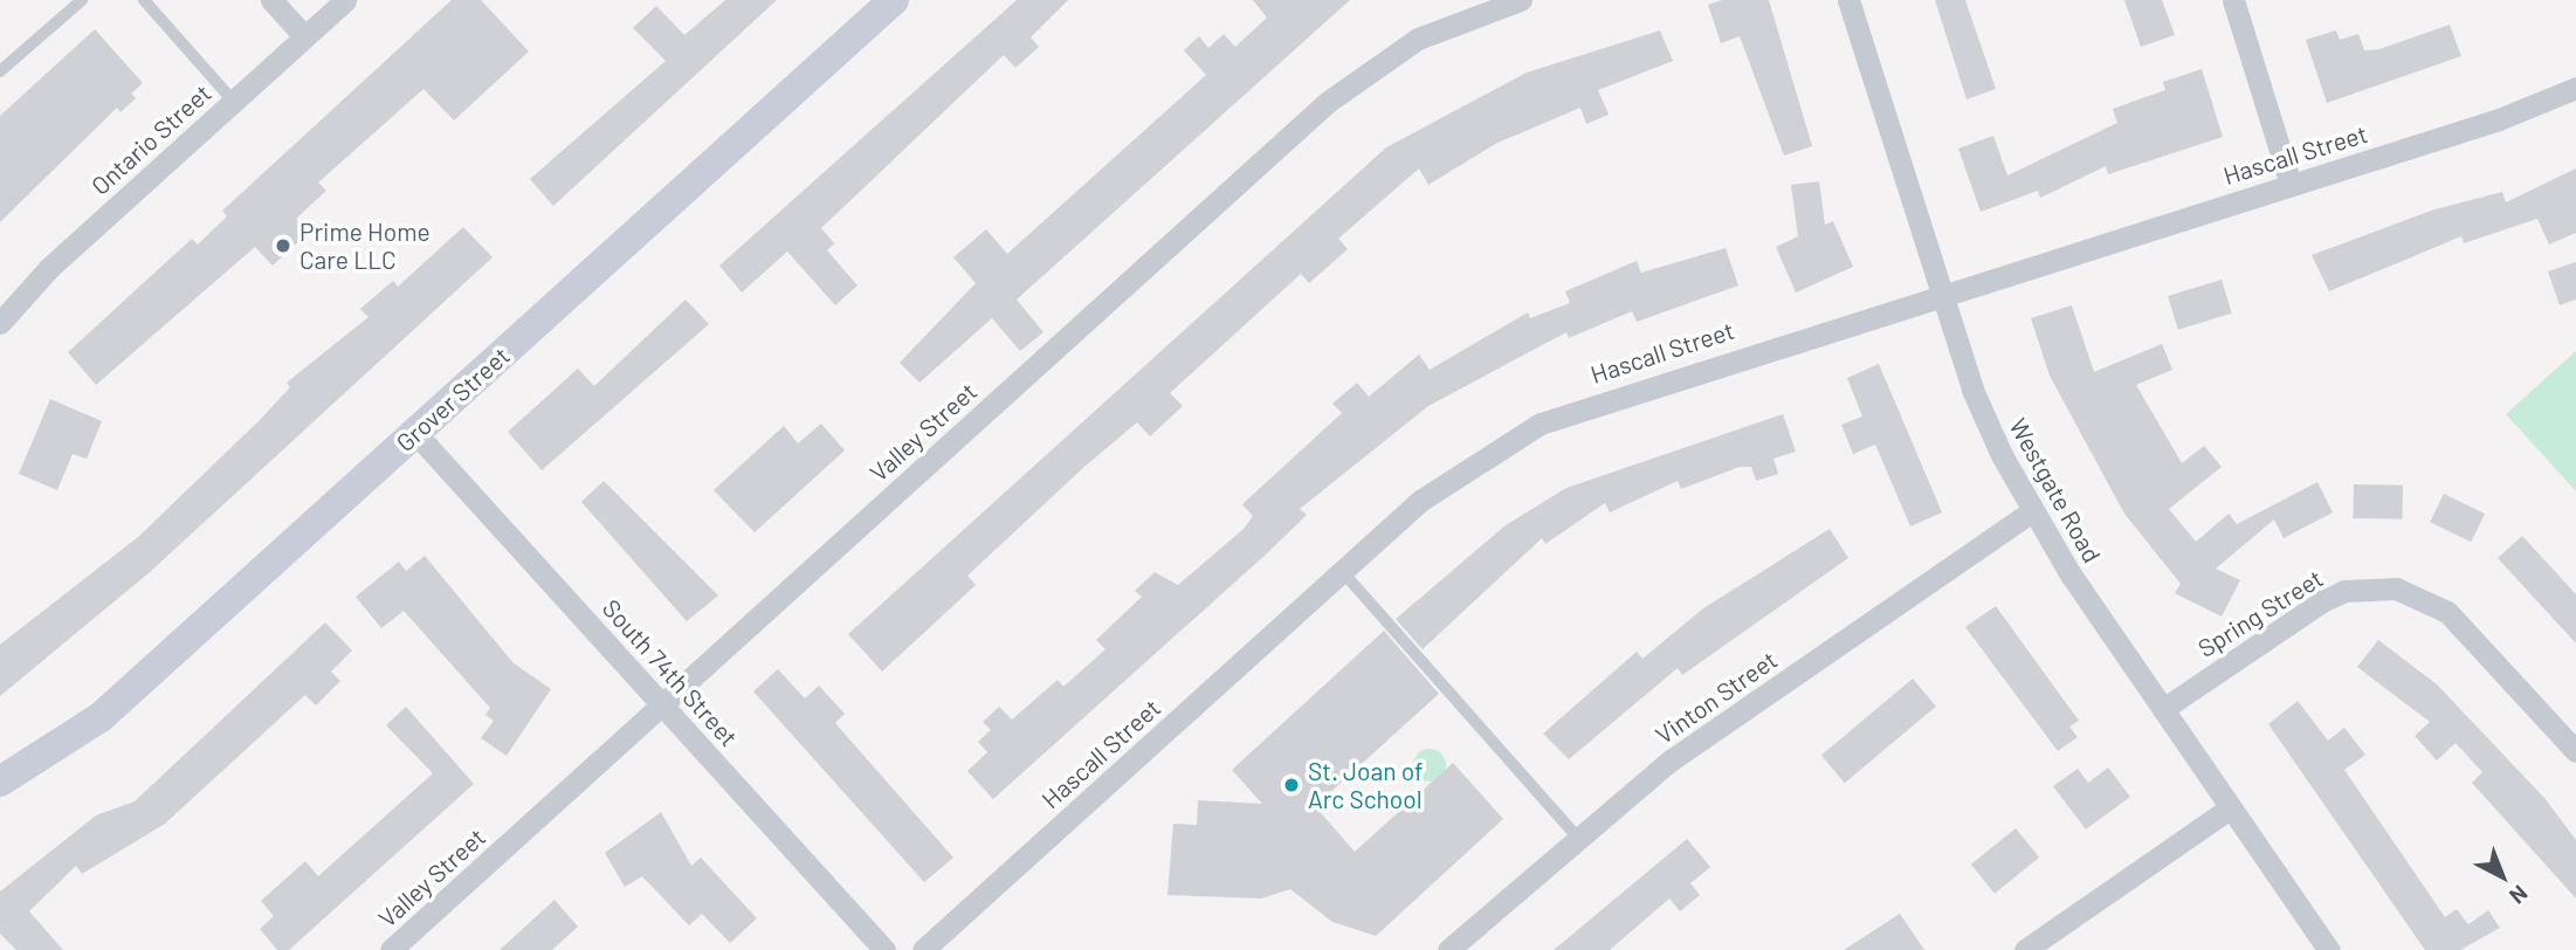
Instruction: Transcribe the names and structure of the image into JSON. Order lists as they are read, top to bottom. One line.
{"streets":{"street":["Ontario Street","Hascall Street","Grover Street","Valley Street","Westgate Road","Spring Street","South 74th Street","Vinton Street"]},"crossings":[["Hascall Street","Westgate Road"],["Grover Street","South 74th Street"],["Valley Street","South 74th Street"],["Westgate Road","Spring Street"],["Westgate Road","Vinton Street"]],"places":["Prime Home Care LLC","St. Joan of Arc School"],"north":"bottom right"}
